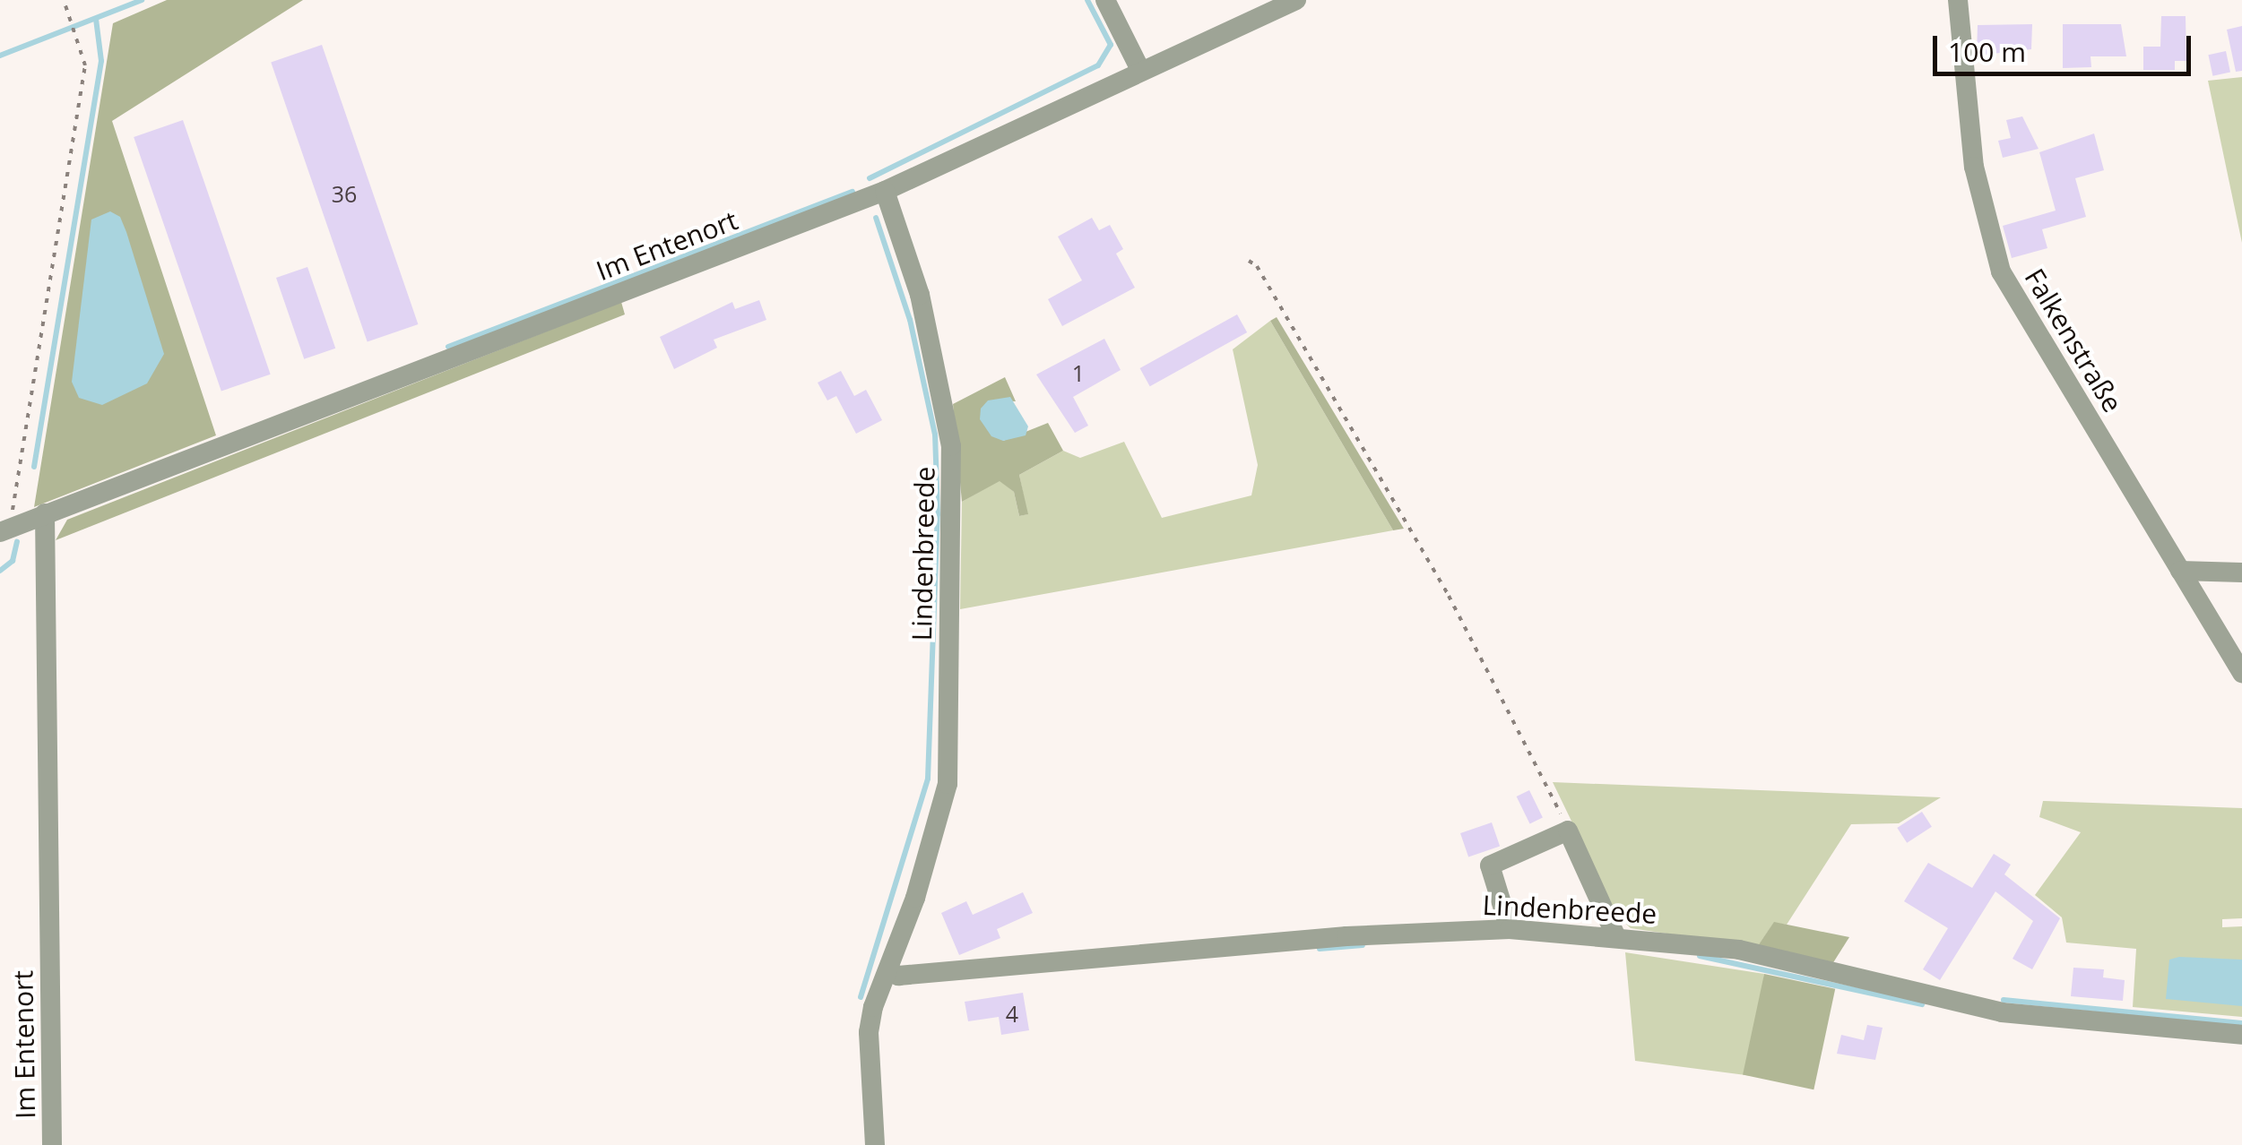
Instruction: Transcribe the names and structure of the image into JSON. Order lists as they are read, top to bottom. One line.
{"streets":{"street":["Im Entenort","Falkenstraße","Lindenbreede"]},"crossings":[["Im Entenort","Lindenbreede"]],"house_numbers":["36","1","4"],"scale_bar":"100 m"}
